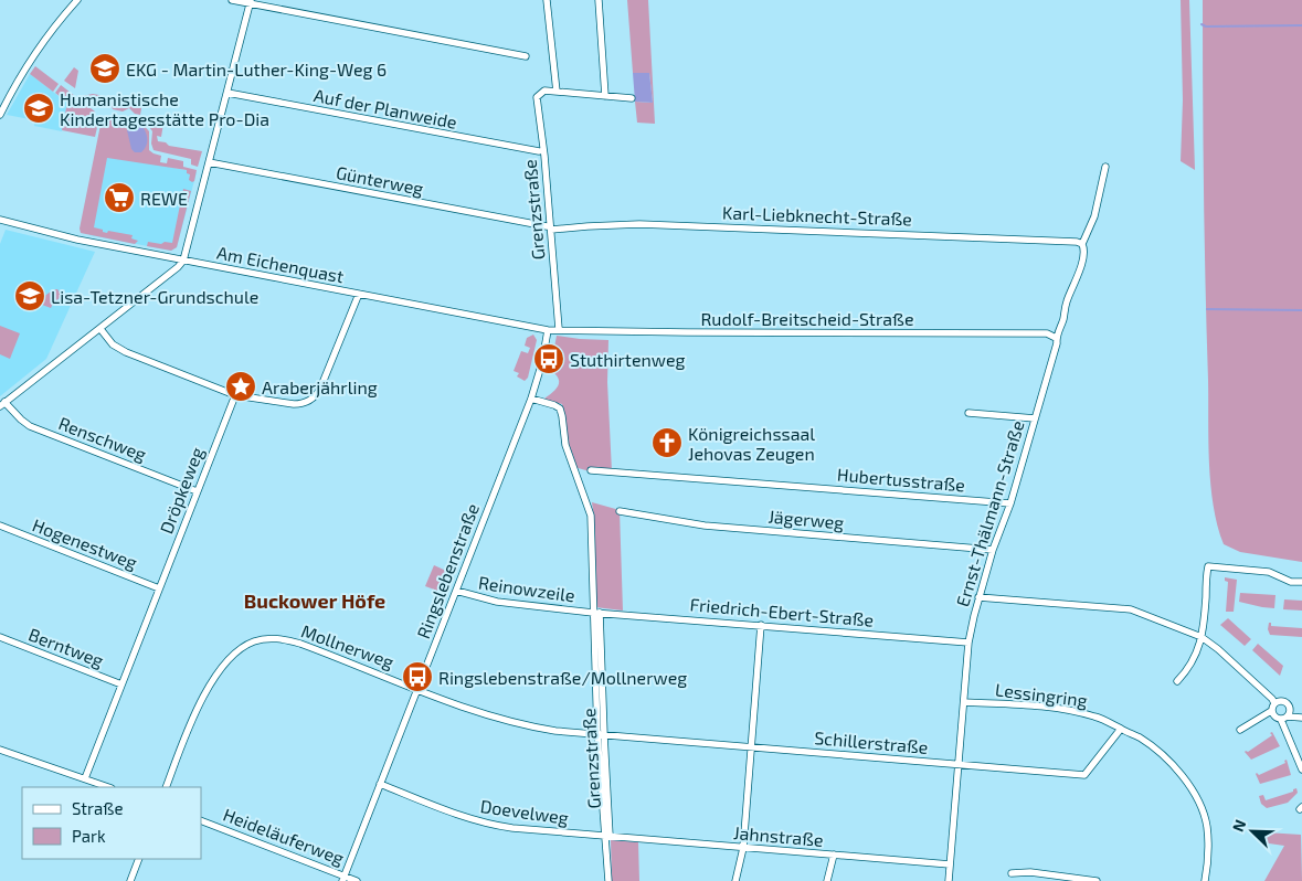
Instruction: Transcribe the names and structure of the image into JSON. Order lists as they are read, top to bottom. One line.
{"streets":{"street":["Auf der Planweide","Günterweg","Grenzstraße","Karl-Liebknecht-Straße","Am Eichenquast","Rudolf-Breitscheid-Straße","Renschweg","Hubertusstraße","Dröpkeweg","Ernst-Thälmann-Straße","Jägerweg","Hogenestweg","Ringslebenstraße","Reinowzeile","Friedrich-Ebert-Straße","Mollnerweg","Berntweg","Lessingring","Schillerstraße","Doevelweg","Heideläuferweg","Jahnstraße"]},"crossings":[["Günterweg","Grenzstraße"],["Günterweg","Karl-Liebknecht-Straße"],["Grenzstraße","Karl-Liebknecht-Straße"],["Grenzstraße","Am Eichenquast"],["Grenzstraße","Rudolf-Breitscheid-Straße"],["Karl-Liebknecht-Straße","Ernst-Thälmann-Straße"],["Am Eichenquast","Rudolf-Breitscheid-Straße"],["Am Eichenquast","Ringslebenstraße"],["Rudolf-Breitscheid-Straße","Ernst-Thälmann-Straße"],["Renschweg","Dröpkeweg"],["Hubertusstraße","Ernst-Thälmann-Straße"],["Dröpkeweg","Hogenestweg"],["Dröpkeweg","Berntweg"],["Ernst-Thälmann-Straße","Jägerweg"],["Ernst-Thälmann-Straße","Friedrich-Ebert-Straße"],["Ernst-Thälmann-Straße","Lessingring"],["Ernst-Thälmann-Straße","Schillerstraße"],["Ernst-Thälmann-Straße","Jahnstraße"],["Ringslebenstraße","Reinowzeile"],["Ringslebenstraße","Mollnerweg"],["Ringslebenstraße","Doevelweg"],["Ringslebenstraße","Heideläuferweg"],["Reinowzeile","Friedrich-Ebert-Straße"],["Mollnerweg","Schillerstraße"],["Lessingring","Schillerstraße"],["Doevelweg","Jahnstraße"]],"districts":["Buckower Höfe"],"places":{"school or university":["EKG - Martin-Luther-King-Weg 6","Humanistische Kindertagesstätte Pro-Dia","Lisa-Tetzner-Grundschule"],"supermarket":["REWE"],"bus stop":["Stuthirtenweg","Ringslebenstraße/Mollnerweg"],"place":["Araberjährling"],"church":["Königreichssaal Jehovas Zeugen"]},"legend":["Straße","Park"],"north":"top left"}
